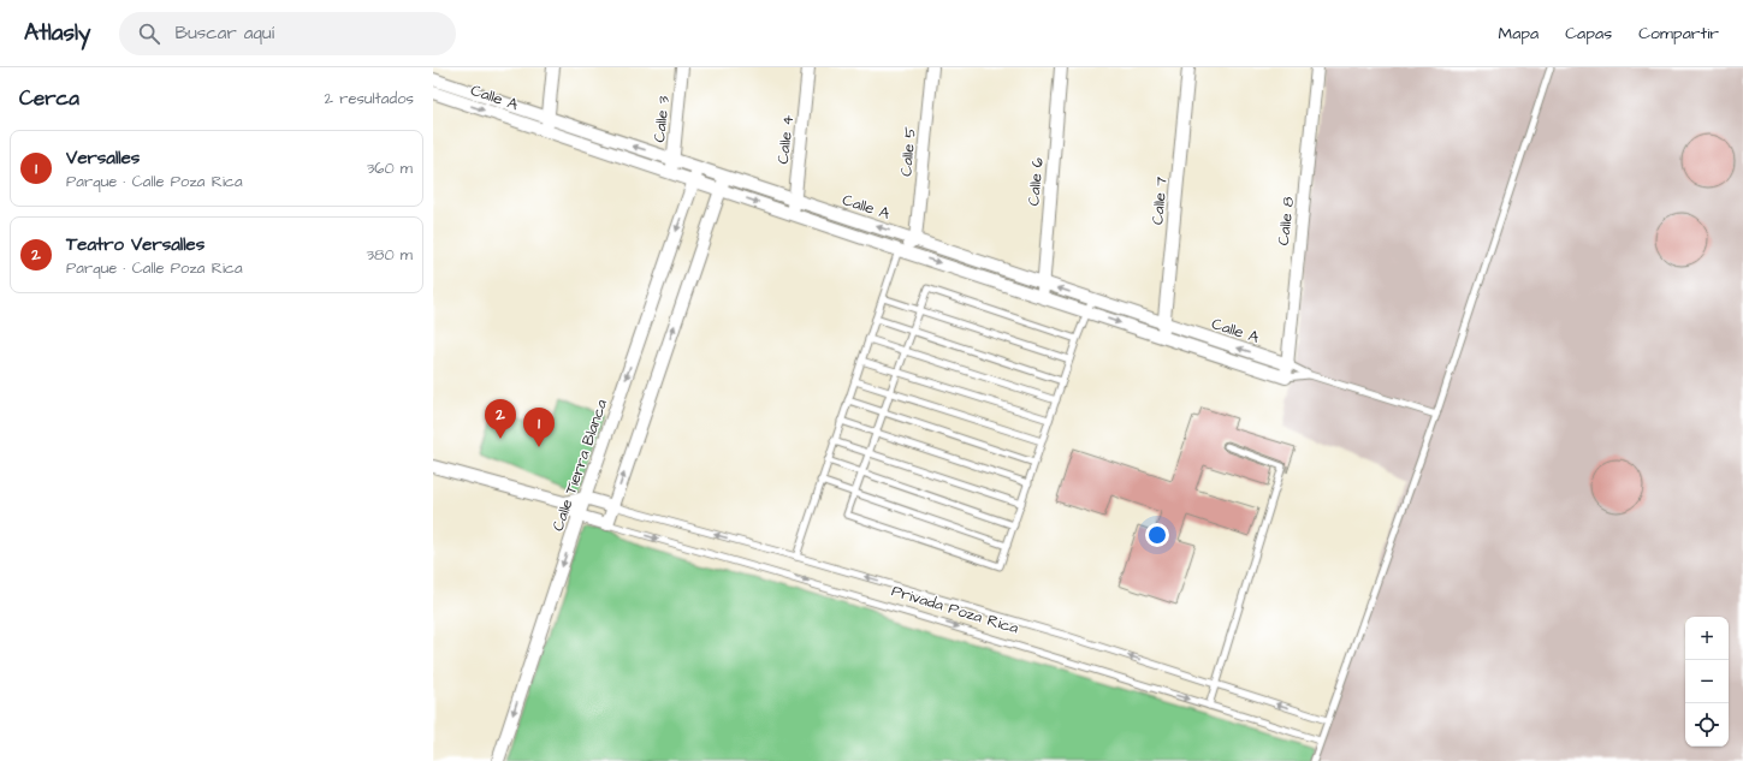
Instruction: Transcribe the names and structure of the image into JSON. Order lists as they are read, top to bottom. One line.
{"streets":{"street":["Calle A","Calle 3","Calle 4","Calle 5","Calle 6","Calle 7","Calle 8","Calle Tierra Blanca","Privada Poza Rica"]},"crossings":[["Calle A","Calle 3"],["Calle A","Calle 4"],["Calle A","Calle 5"],["Calle A","Calle 6"],["Calle A","Calle 7"],["Calle A","Calle 8"],["Calle A","Calle Tierra Blanca"],["Calle Tierra Blanca","Privada Poza Rica"]],"one_way":["Privada Poza Rica"],"page":{"header":"Atlasly","search":"Buscar aquí","nav":["Mapa","Capas","Compartir"],"heading":["Cerca","2 resultados"],"list":[{"mark":"1","name":"Versalles","note":"Parque · Calle Poza Rica","value":"360 m"},{"mark":"2","name":"Teatro Versalles","note":"Parque · Calle Poza Rica","value":"380 m"}],"pins":["2","1"],"map_buttons":["+","−"]}}
